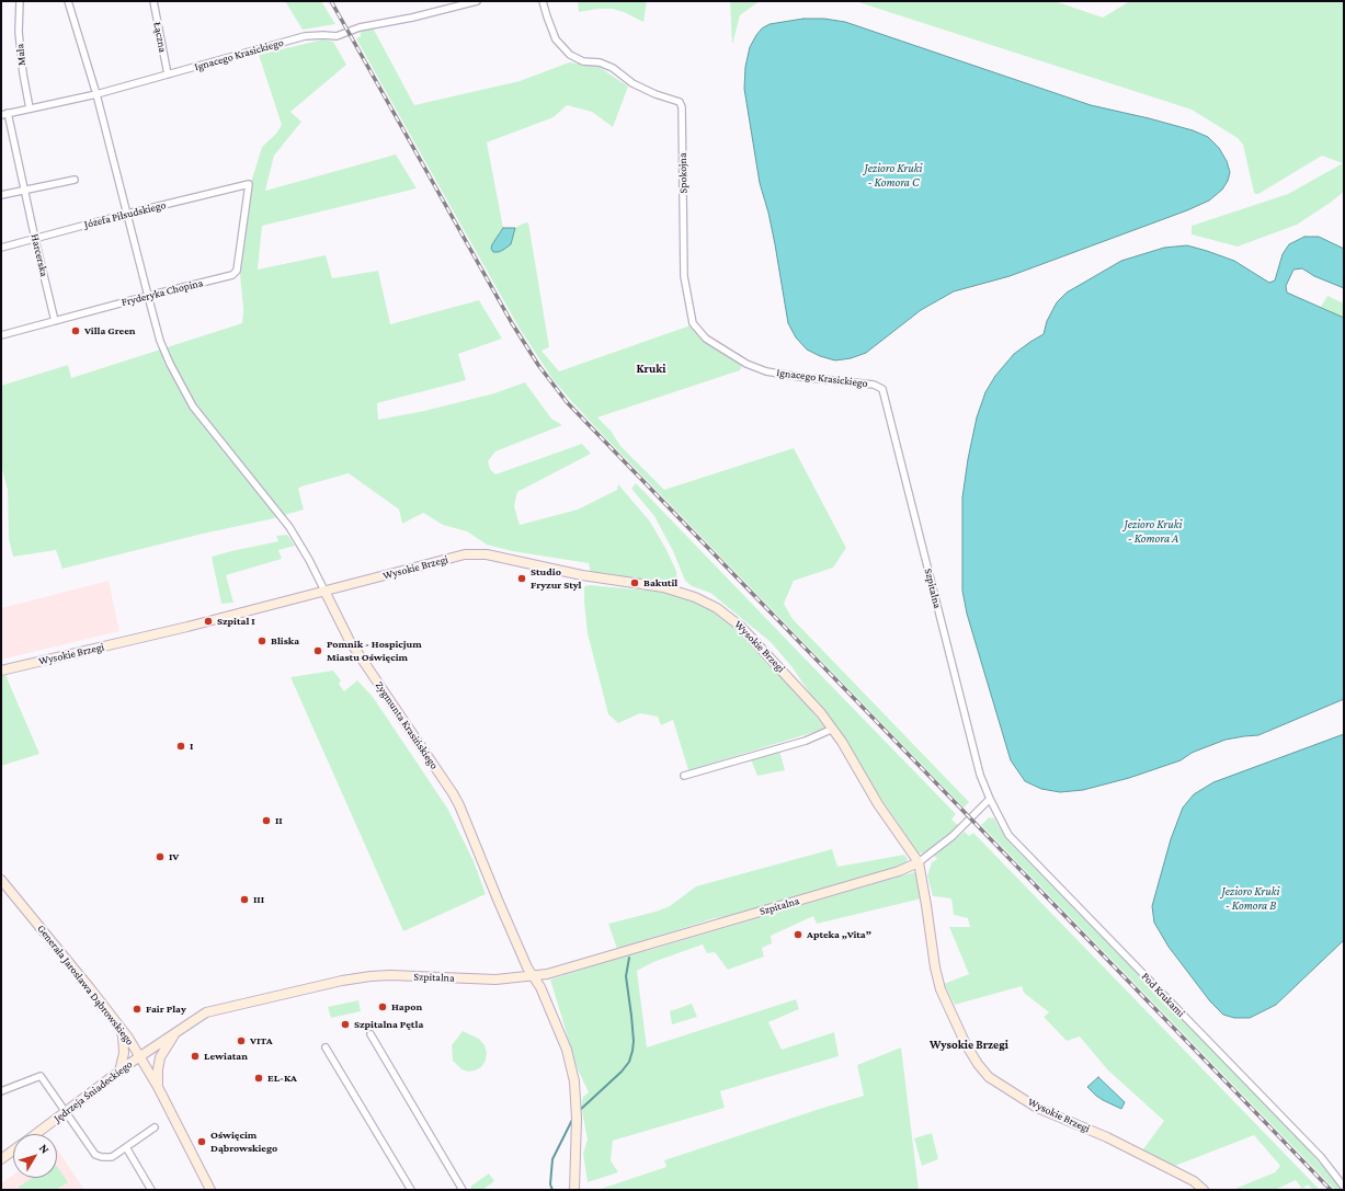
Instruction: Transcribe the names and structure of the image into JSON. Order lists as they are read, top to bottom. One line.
{"streets":{"street":["Łączna","Mała","Ignacego Krasickiego","Spokojna","Józefa Piłsudskiego","Harcerska","Fryderyka Chopina","Wysokie Brzegi","Szpitalna","Zygmunta Krasińskiego","Generała Jarosława Dąbrowskiego","Pod Krukami","Jędrzeja Śniadeckiego"]},"crossings":[["Łączna","Ignacego Krasickiego"],["Mała","Ignacego Krasickiego"],["Ignacego Krasickiego","Spokojna"],["Ignacego Krasickiego","Harcerska"],["Ignacego Krasickiego","Szpitalna"],["Ignacego Krasickiego","Zygmunta Krasińskiego"],["Józefa Piłsudskiego","Harcerska"],["Józefa Piłsudskiego","Fryderyka Chopina"],["Józefa Piłsudskiego","Zygmunta Krasińskiego"],["Harcerska","Fryderyka Chopina"],["Fryderyka Chopina","Zygmunta Krasińskiego"],["Wysokie Brzegi","Szpitalna"],["Wysokie Brzegi","Zygmunta Krasińskiego"],["Szpitalna","Zygmunta Krasińskiego"],["Szpitalna","Generała Jarosława Dąbrowskiego"],["Szpitalna","Pod Krukami"],["Szpitalna","Jędrzeja Śniadeckiego"],["Generała Jarosława Dąbrowskiego","Jędrzeja Śniadeckiego"]],"districts":["Kruki","Wysokie Brzegi"],"water":["Jezioro Kruki - Komora C","Jezioro Kruki - Komora A","Jezioro Kruki - Komora B"],"places":["Villa Green","Studio Fryzur Styl","Bakutil","Szpital I","Bliska","Pomnik - Hospicjum Miastu Oświęcim","I","II","IV","III","Apteka „Vita”","Hapon","Fair Play","Szpitalna Pętla","VITA","Lewiatan","EL-KA","Oświęcim Dąbrowskiego"],"north":"top right"}
